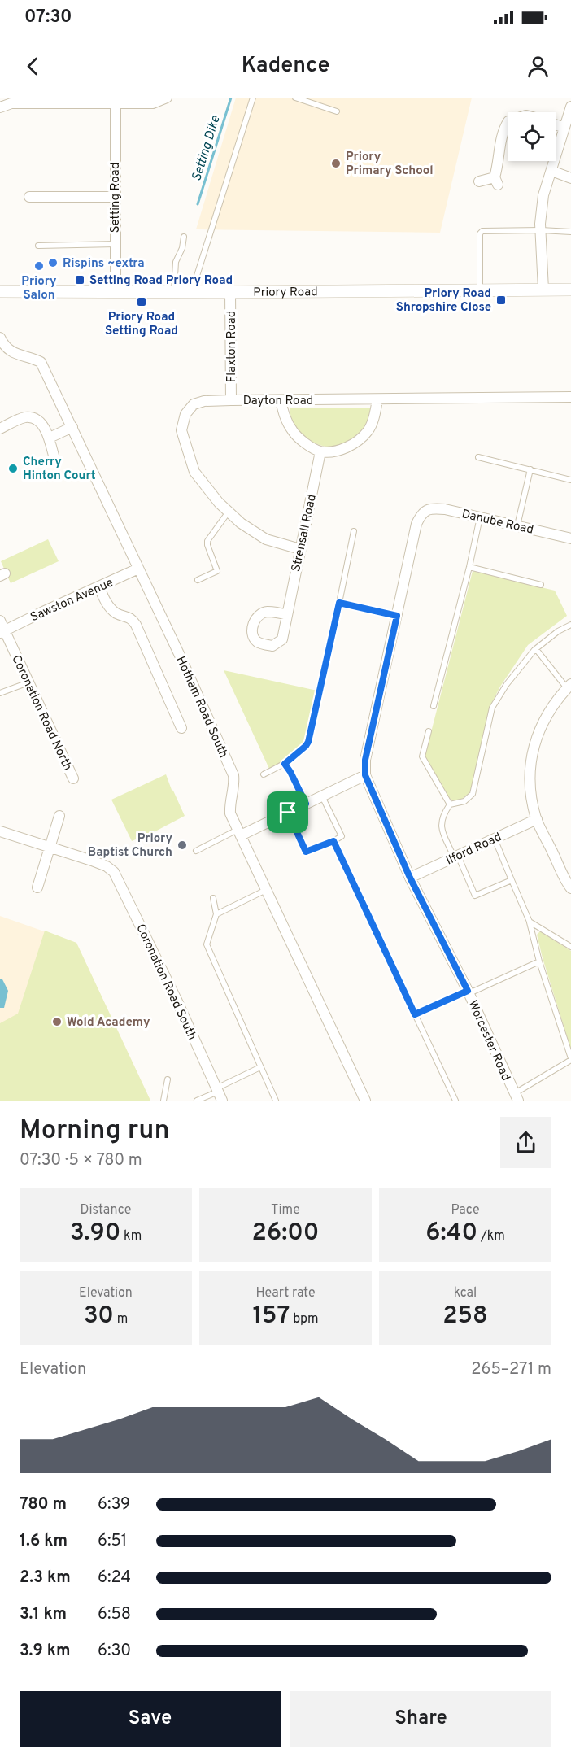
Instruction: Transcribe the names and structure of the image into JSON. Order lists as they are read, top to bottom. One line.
{"streets":{"street":["Setting Road","Priory Road","Flaxton Road","Dayton Road","Danube Road","Strensall Road","Sawston Avenue","Hotham Road South","Coronation Road North","Ilford Road","Coronation Road South","Worcester Road"]},"crossings":[["Setting Road","Priory Road"],["Priory Road","Flaxton Road"],["Flaxton Road","Dayton Road"],["Dayton Road","Strensall Road"],["Danube Road","Worcester Road"],["Sawston Avenue","Hotham Road South"],["Sawston Avenue","Coronation Road North"],["Ilford Road","Worcester Road"]],"water":["Setting Dike"],"places":{"other":["Priory Primary School","Rispins ~extra","Priory Salon","Cherry Hinton Court","Priory Baptist Church","Wold Academy"],"transit":["Setting Road Priory Road","Priory Road Shropshire Close","Priory Road Setting Road"]},"page":{"status":"07:30","header":"Kadence","heading":["Morning run","07:30 · 5 × 780 m"],"stats":[["Distance","3.90 km"],["Time","26:00"],["Pace","6:40 /km"],["Elevation","30 m"],["Heart rate","157 bpm"],["kcal","258"]],"chart":["Elevation","265–271 m"],"list":[{"name":"780 m","note":"6:39"},{"name":"1.6 km","note":"6:51"},{"name":"2.3 km","note":"6:24"},{"name":"3.1 km","note":"6:58"},{"name":"3.9 km","note":"6:30"}],"buttons":["Save","Share"]}}
